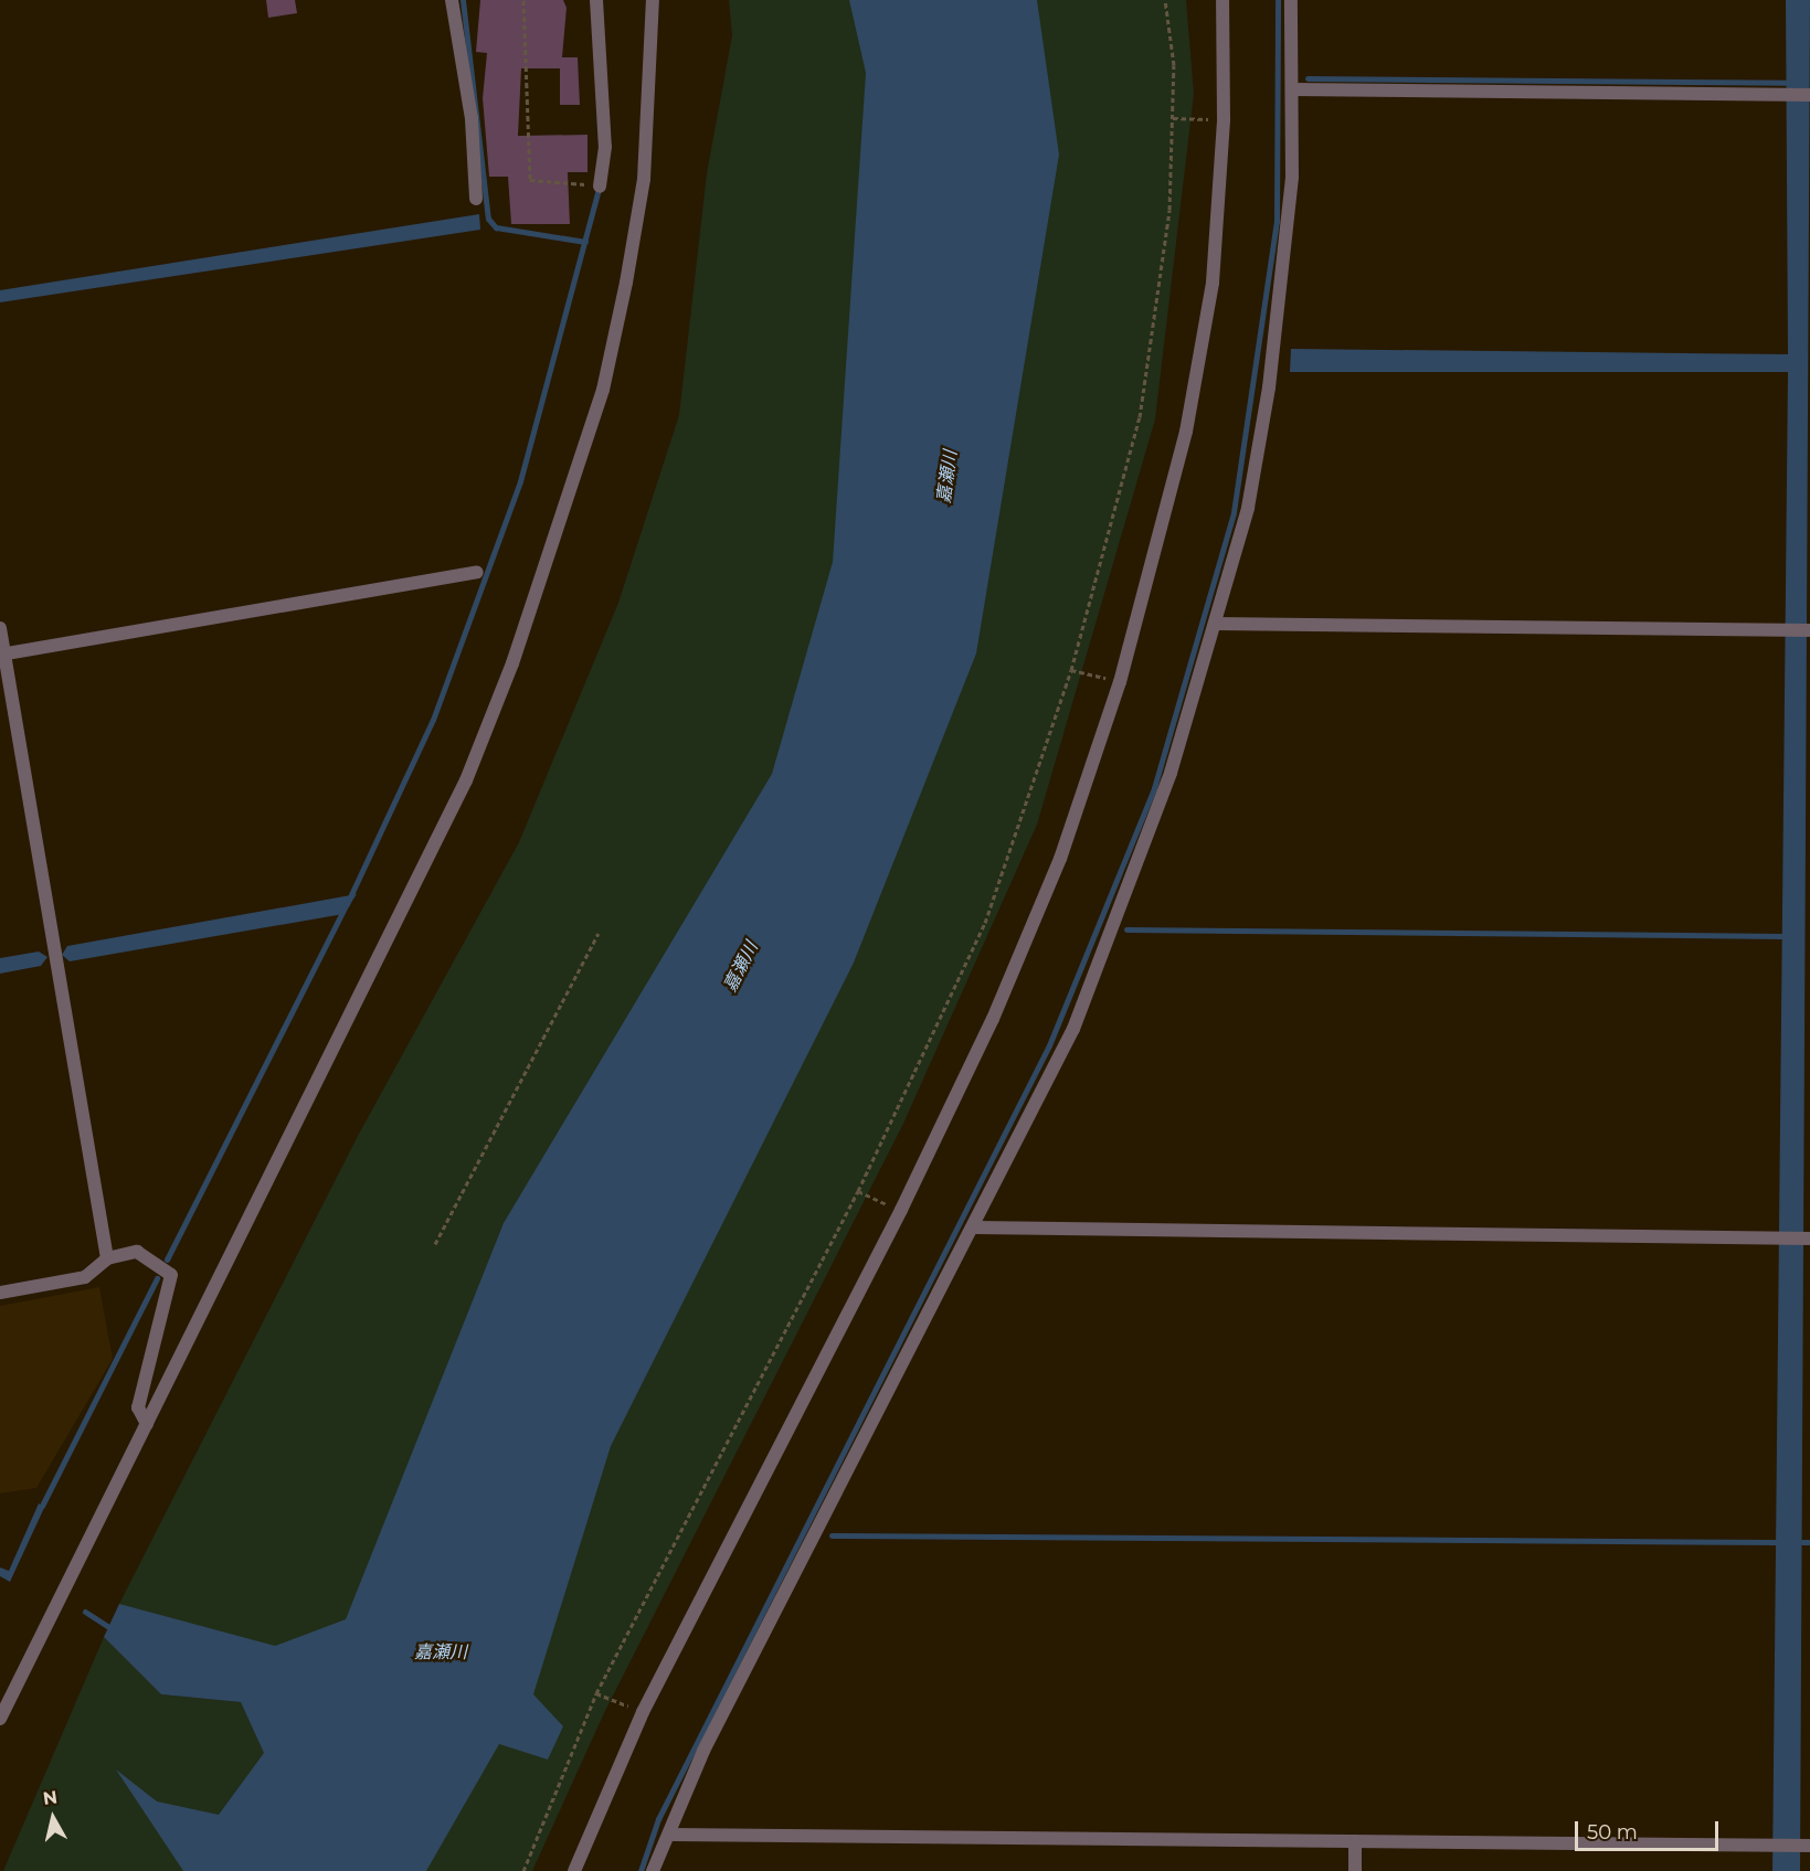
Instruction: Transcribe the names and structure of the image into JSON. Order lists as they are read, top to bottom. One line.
{"water":["嘉瀬川"],"scale_bar":"50 m","north":"top"}
